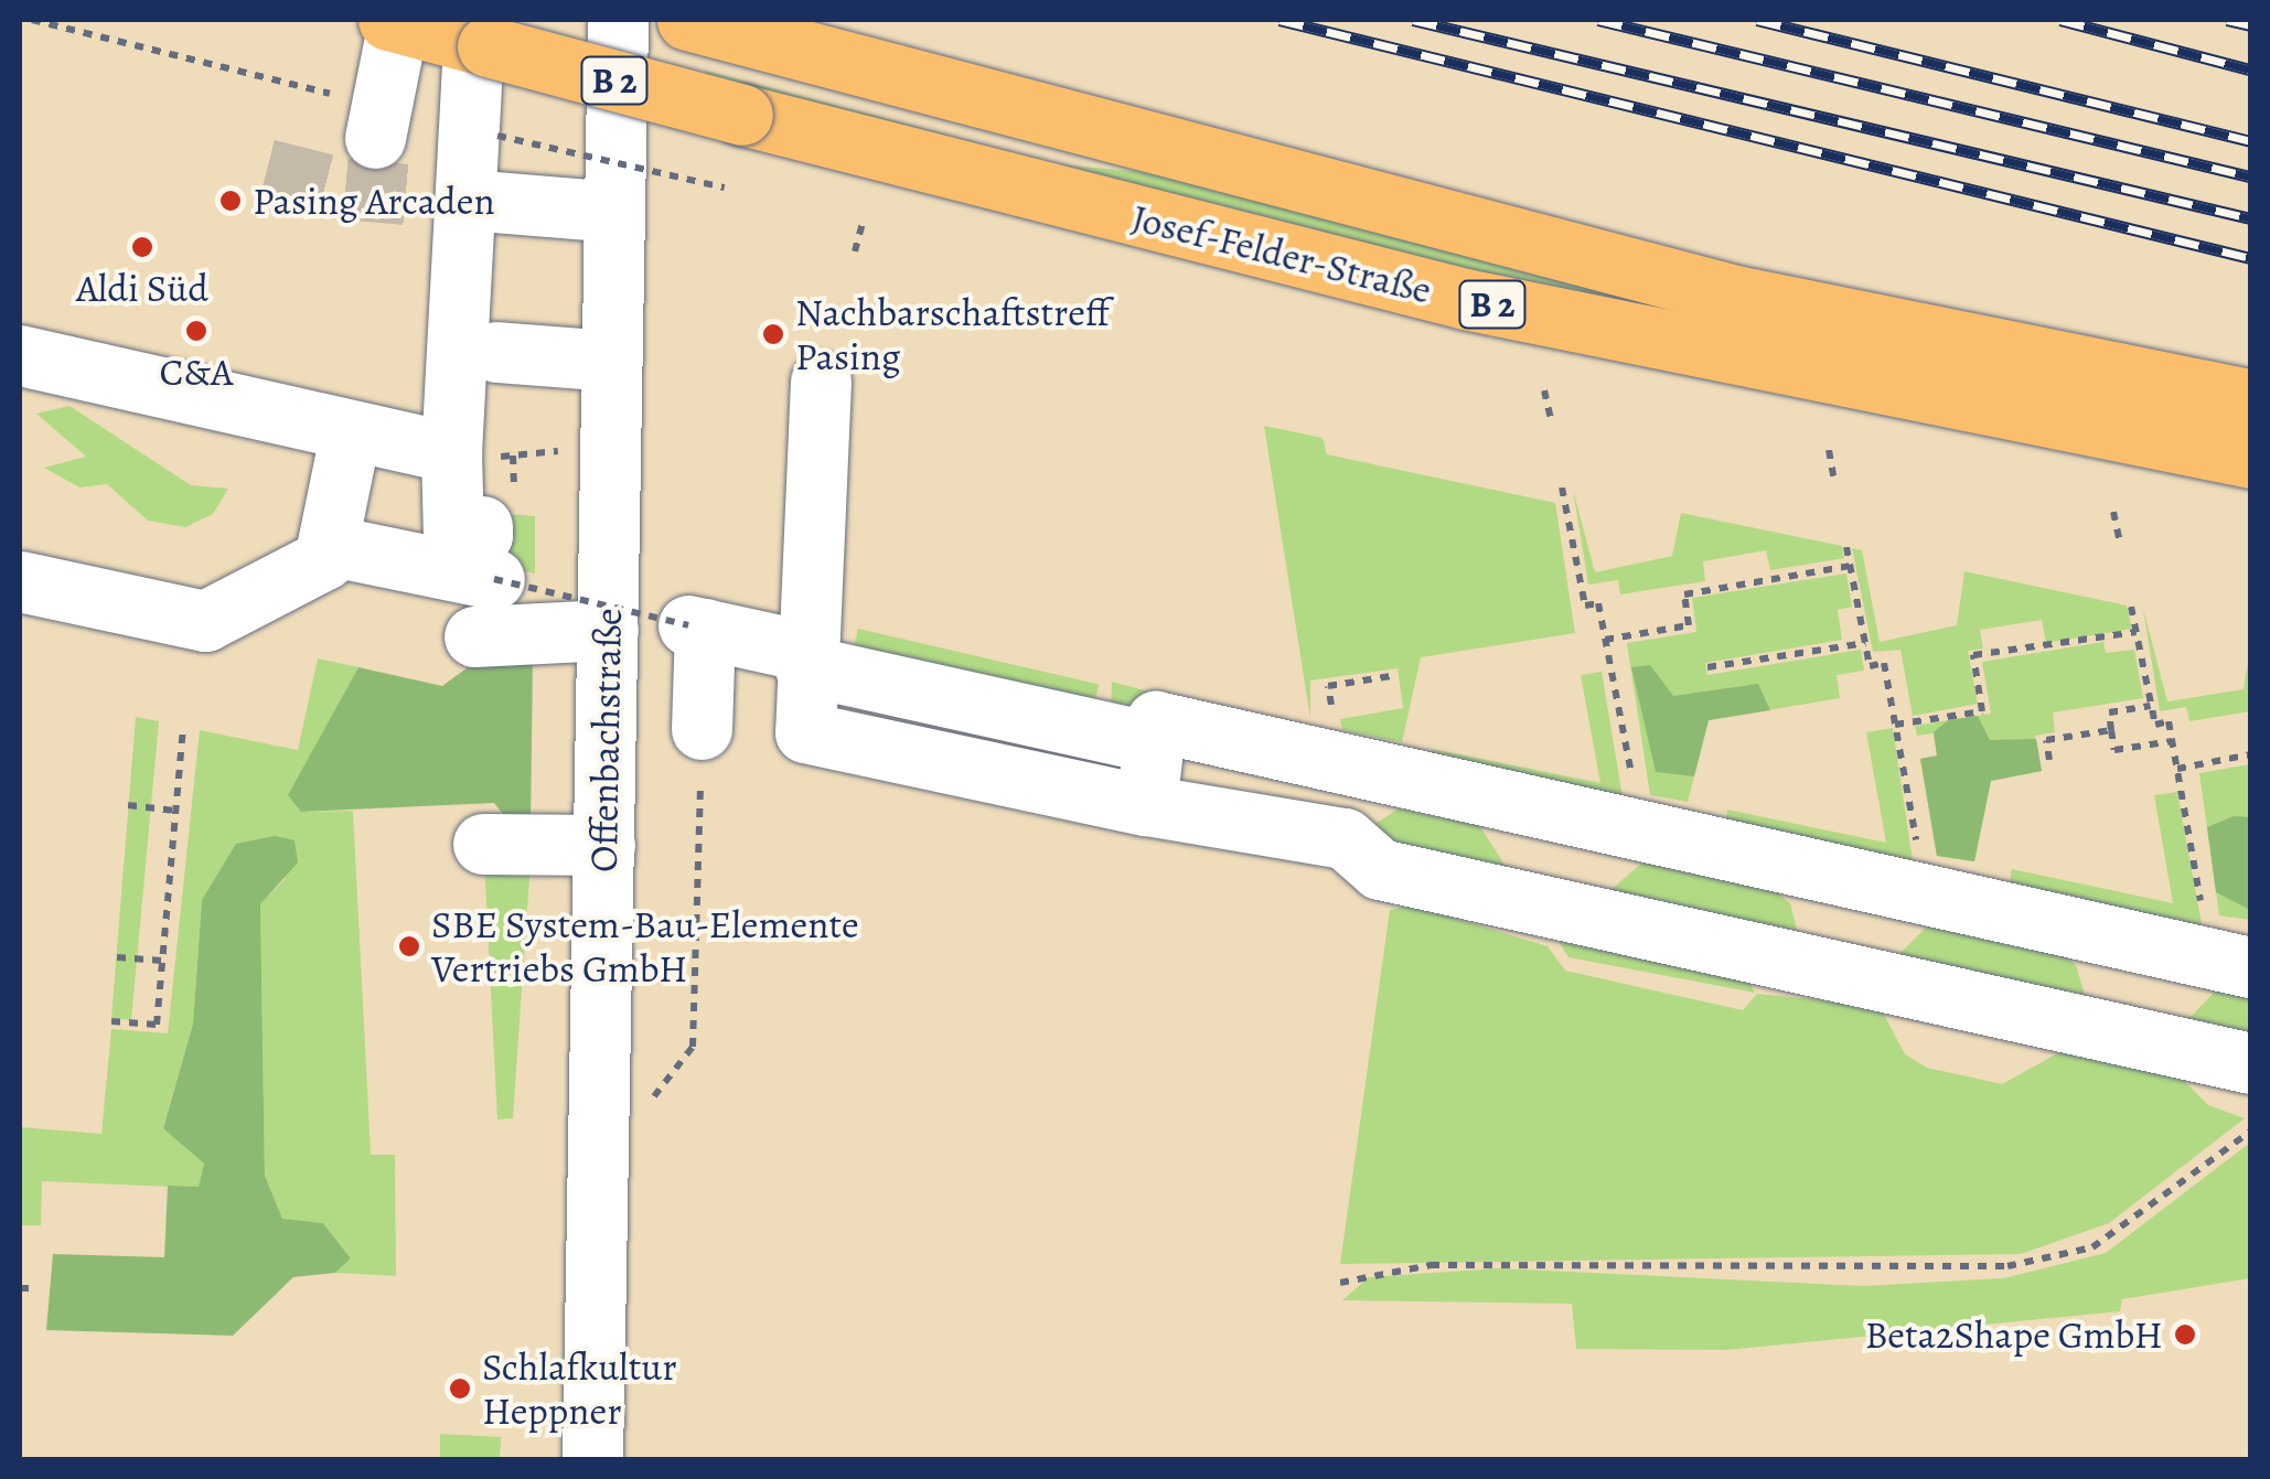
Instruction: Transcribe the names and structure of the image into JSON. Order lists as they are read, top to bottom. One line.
{"streets":{"main road":["B 2","Josef-Felder-Straße"],"street":["Offenbachstraße"]},"places":["Pasing Arcaden","Aldi Süd","C&A","Nachbarschaftstreff Pasing","SBE System-Bau-Elemente Vertriebs GmbH","Beta2Shape GmbH","Schlafkultur Heppner"]}
